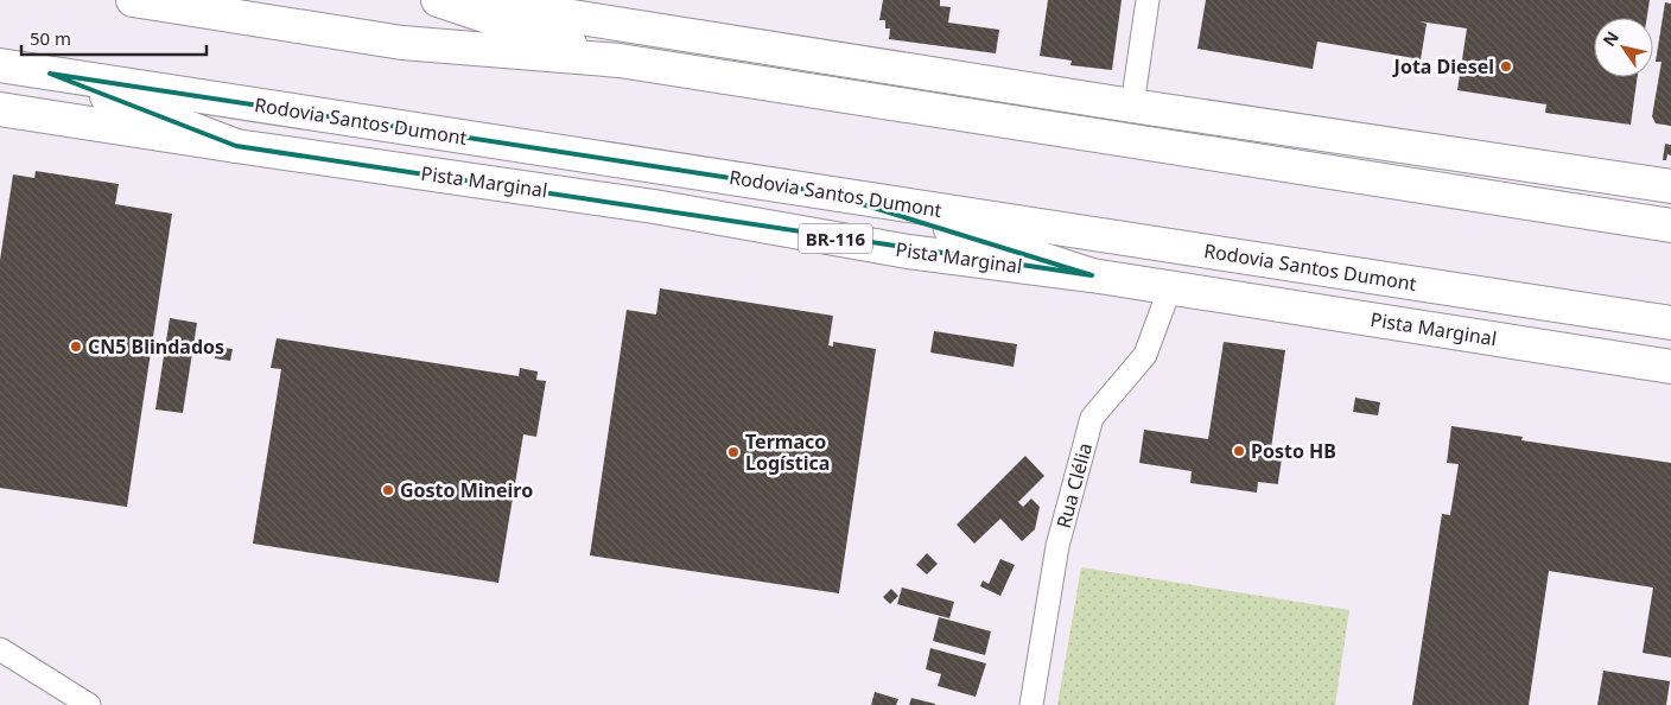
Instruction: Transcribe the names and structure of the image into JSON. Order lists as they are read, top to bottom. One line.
{"streets":{"main road":["Rodovia Santos Dumont","Pista Marginal","BR-116"],"street":["Rua Clélia"]},"crossings":[["Pista Marginal","Rua Clélia"]],"places":["Jota Diesel","CN5 Blindados","Posto HB","Termaco Logística","Gosto Mineiro"],"scale_bar":"50 m","north":"top left"}
